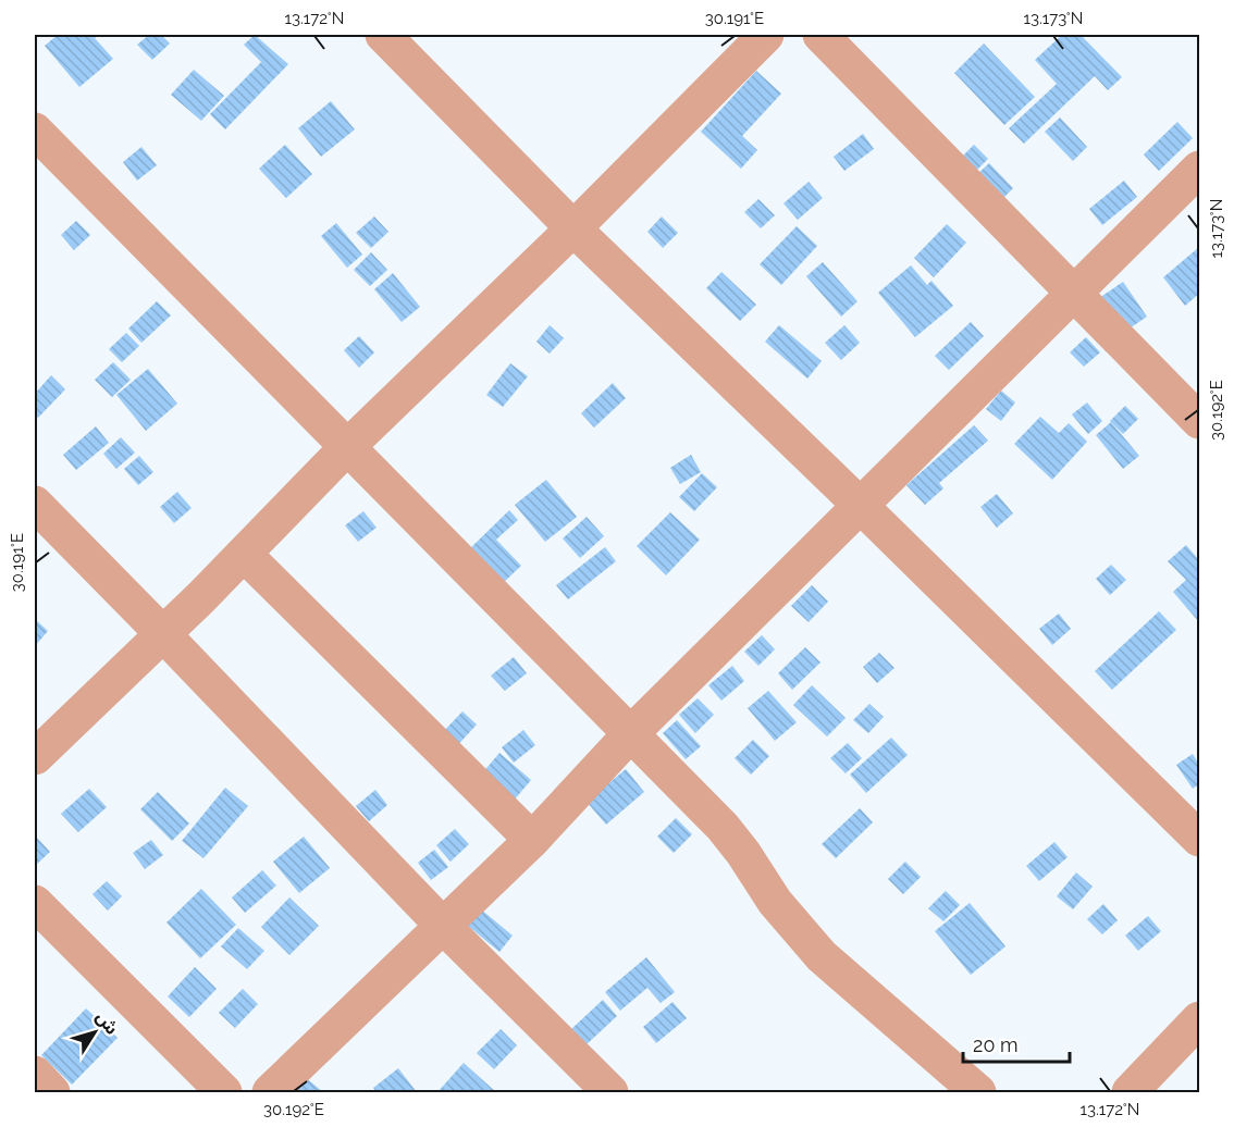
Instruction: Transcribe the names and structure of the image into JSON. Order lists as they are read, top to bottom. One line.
{"scale_bar":"20 m","north":"top right","coordinates":["13.172°N","30.191°E","13.173°N","30.192°E"]}
